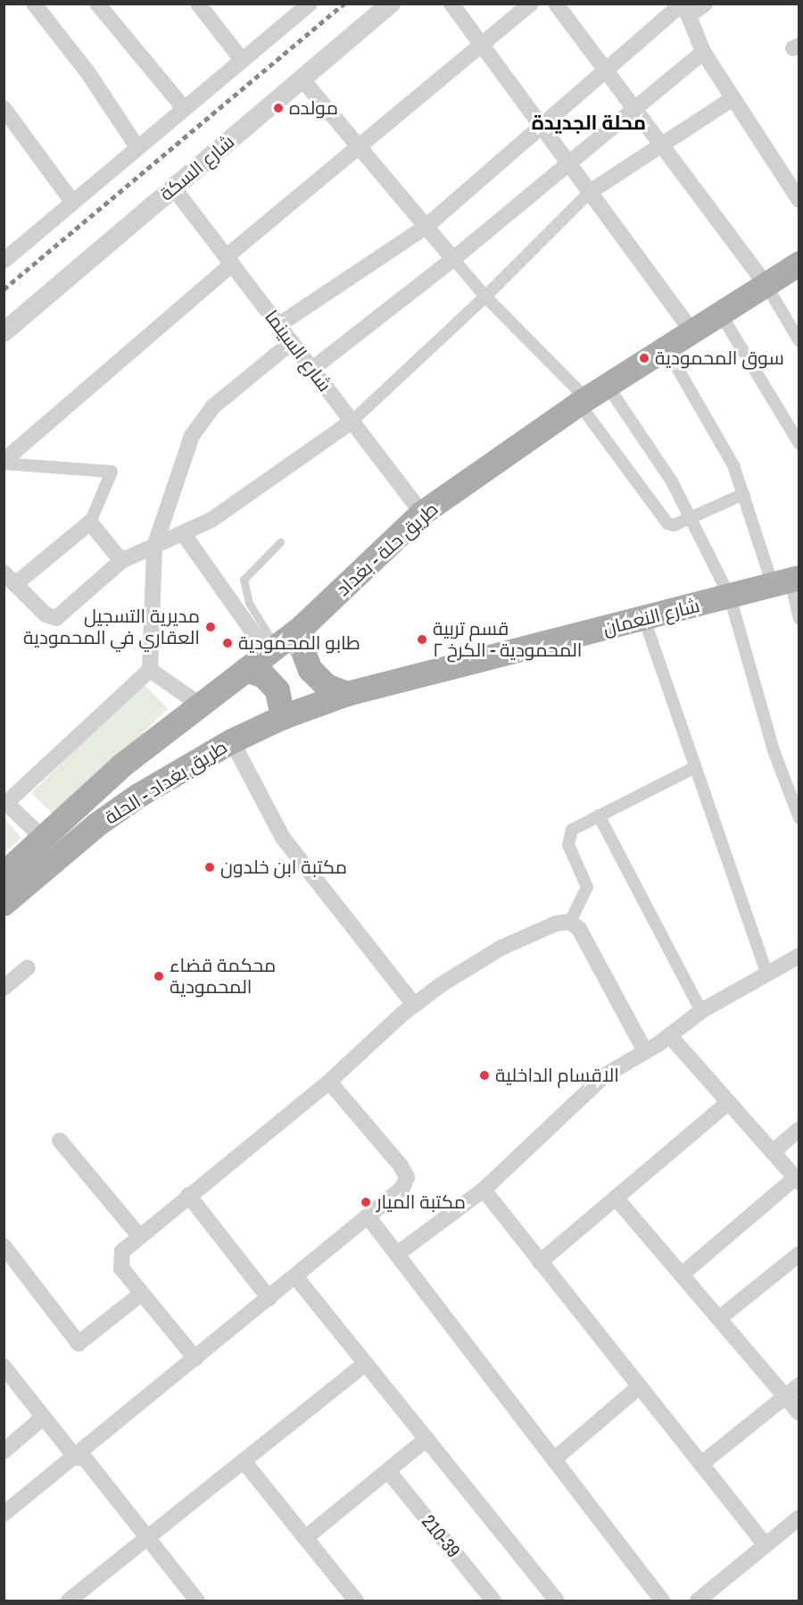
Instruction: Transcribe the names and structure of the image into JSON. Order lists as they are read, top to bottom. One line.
{"streets":{"main road":["طريق حلة - بغداد","شارع النعمان","طريق بغداد - الحلة"],"street":["شارع السكة","شارع السينما","210-39"]},"crossings":[["شارع السكة","شارع السينما"],["شارع السينما","طريق حلة - بغداد"],["شارع النعمان","طريق بغداد - الحلة"]],"districts":["محلة الجديدة"],"places":["مولده","سوق المحمودية","مديرية التسجيل العقاري في المحمودية","قسم تربية المحمودية - الكرخ ٢","طابو المحمودية","مكتبة ابن خلدون","محكمة قضاء المحمودية","الاقسام الداخلية","مكتبة الميار"]}
